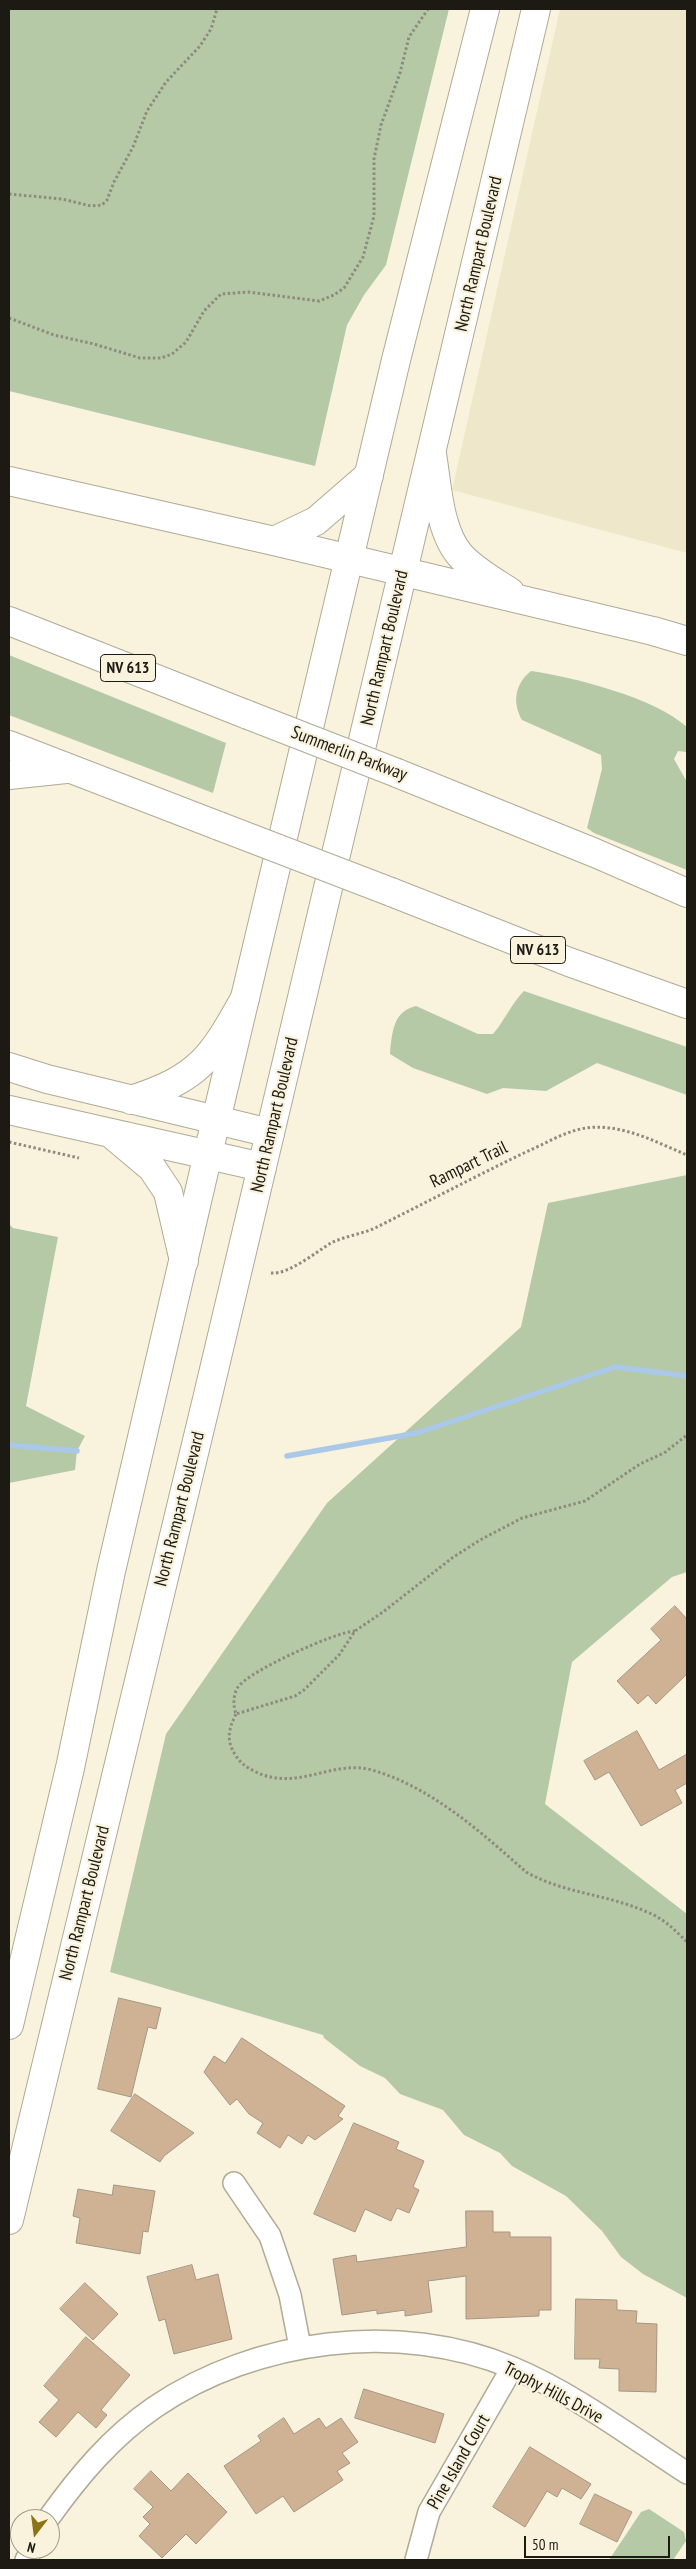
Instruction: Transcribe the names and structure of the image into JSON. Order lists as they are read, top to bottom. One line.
{"streets":{"main road":["North Rampart Boulevard","NV 613","Summerlin Parkway"],"street":["Trophy Hills Drive","Pine Island Court"],"path":["Rampart Trail"]},"crossings":[["Trophy Hills Drive","Pine Island Court"]],"scale_bar":"50 m","north":"bottom"}
